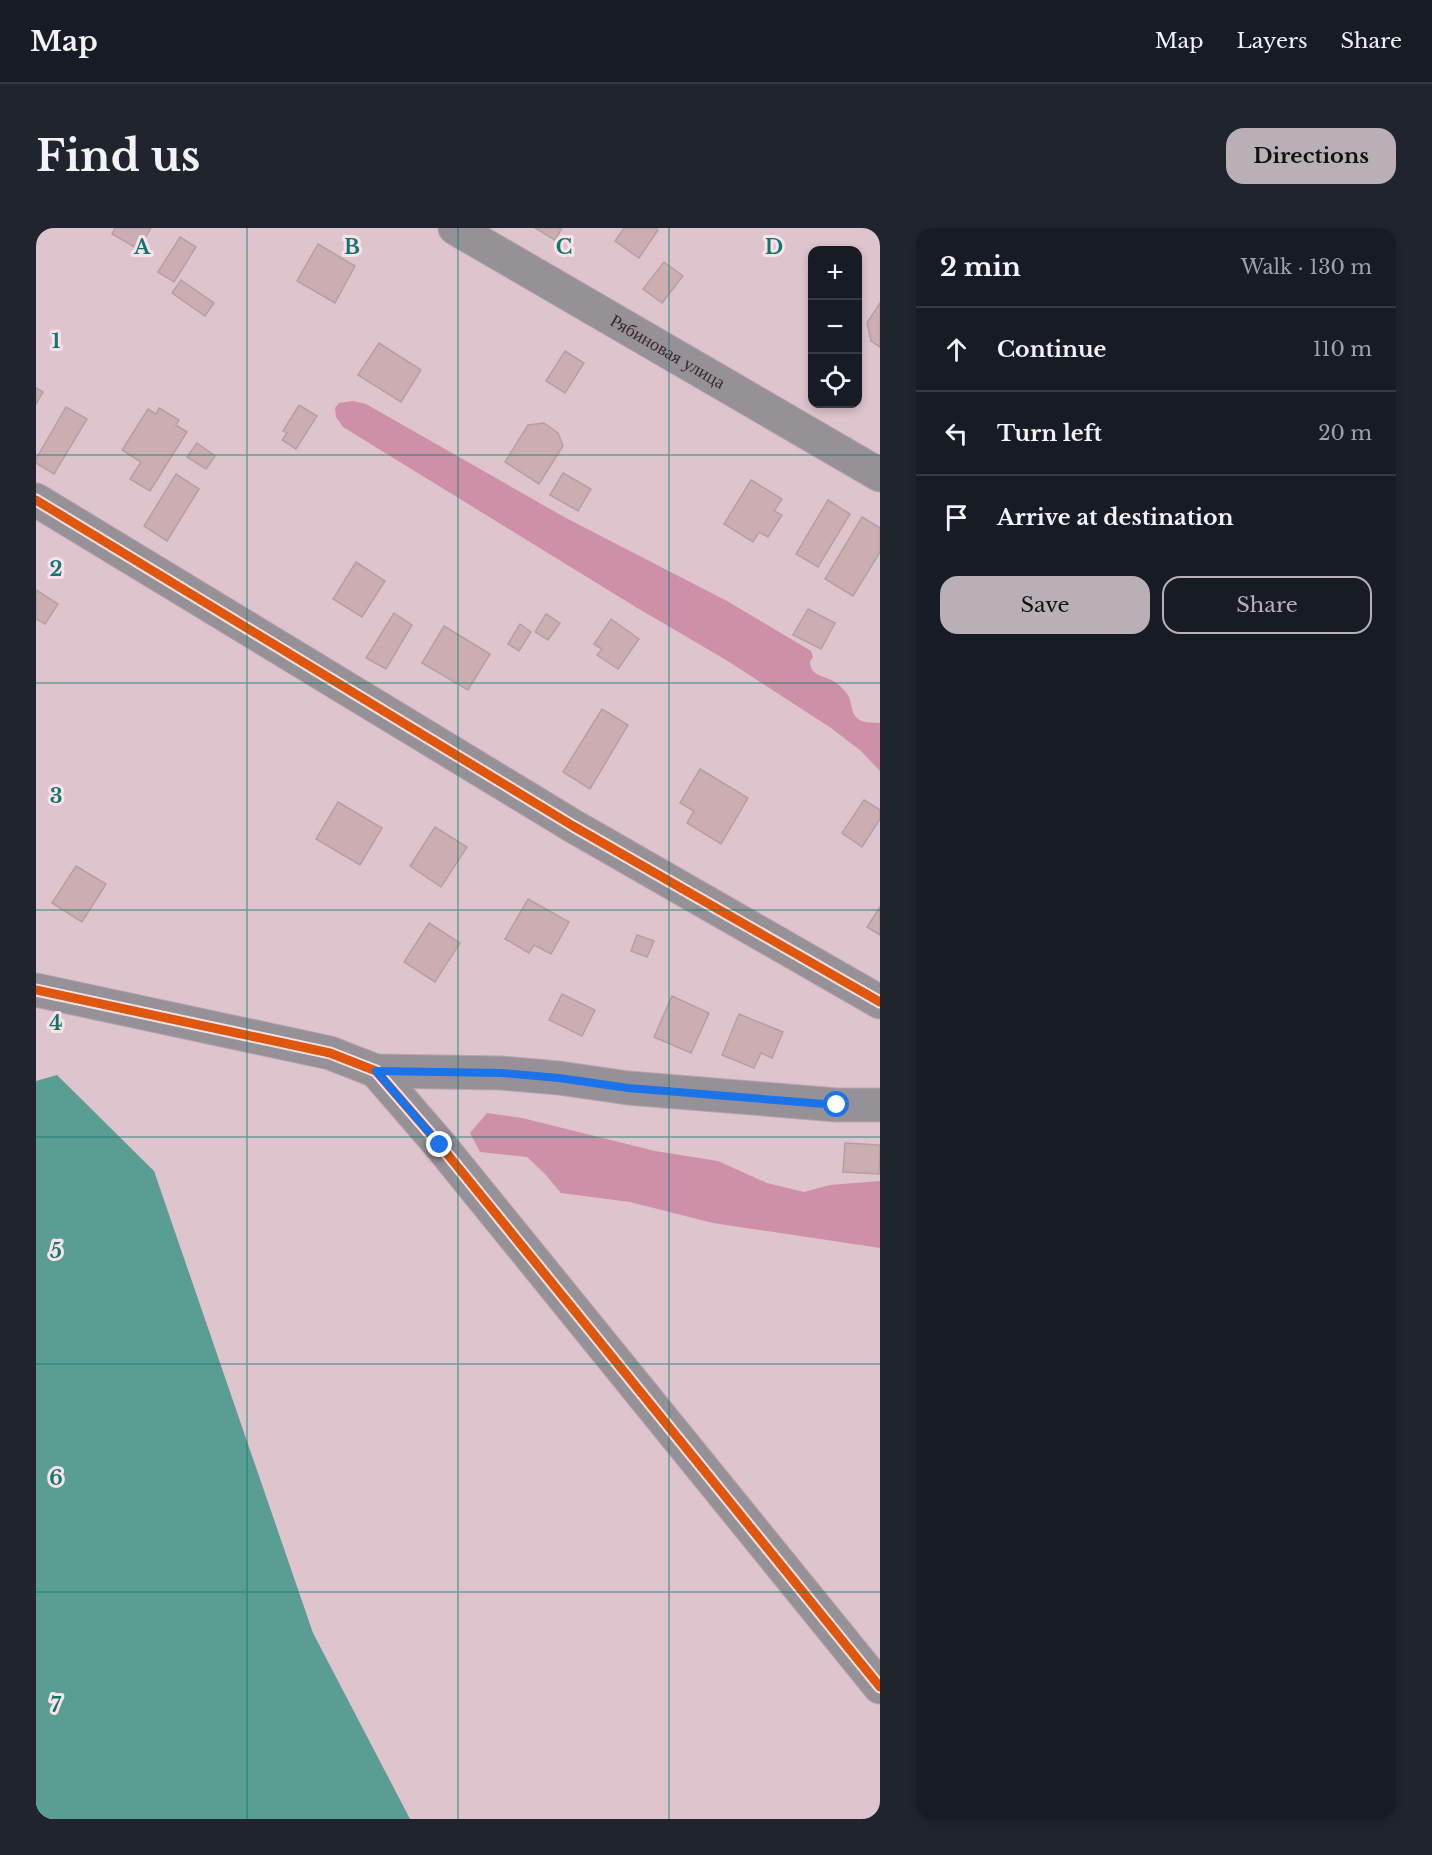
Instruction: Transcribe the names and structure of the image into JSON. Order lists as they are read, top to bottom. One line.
{"streets":{"street":["Рябиновая улица"]},"page":{"header":"Map","nav":["Map","Layers","Share"],"buttons":["Directions",["Save","Share"]],"title":"Find us","heading":["2 min","Walk · 130 m"],"map_buttons":["+","−"],"list":[["Continue","110 m"],["Turn left","20 m"],"Arrive at destination"]},"grid":{"columns":["A","B","C","D"],"rows":["1","2","3","4","5","6","7"]}}
